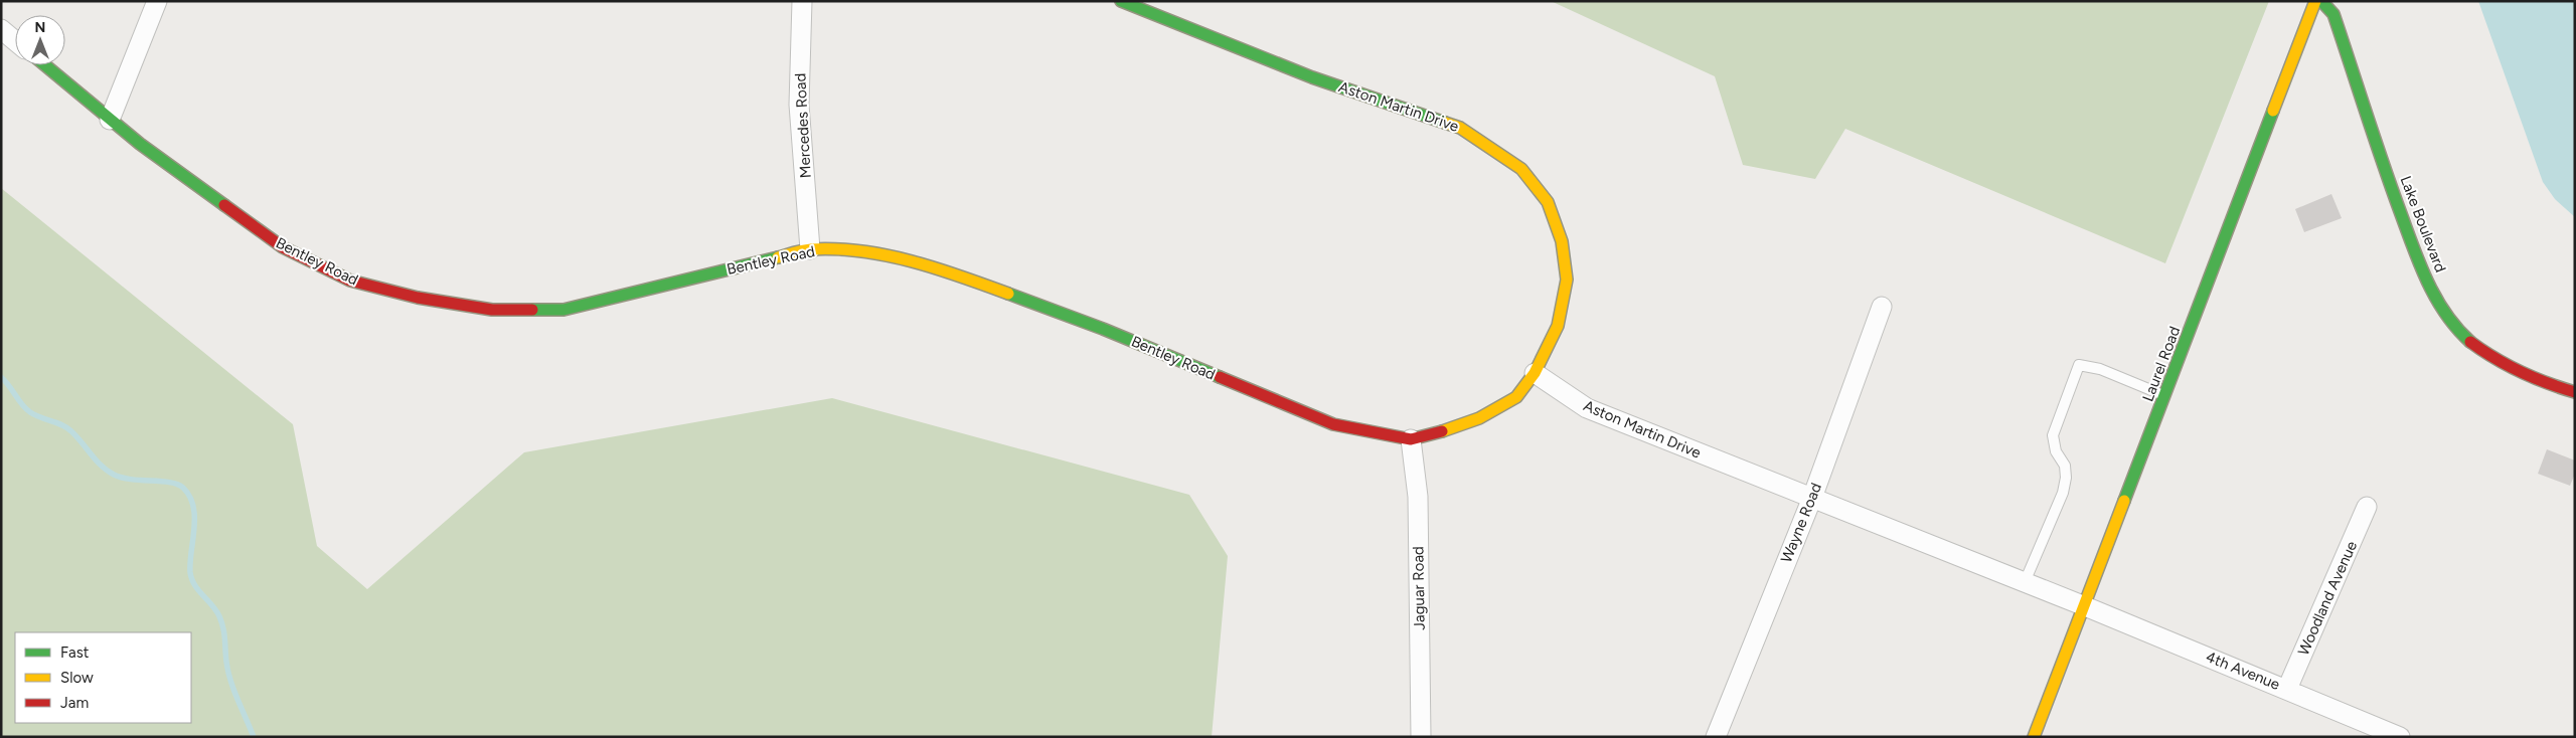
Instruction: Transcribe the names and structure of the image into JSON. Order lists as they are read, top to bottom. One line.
{"streets":{"street":["Aston Martin Drive","Mercedes Road","Lake Boulevard","Bentley Road","Laurel Road","Wayne Road","Jaguar Road","Woodland Avenue","4th Avenue"]},"crossings":[["Aston Martin Drive","Bentley Road"],["Aston Martin Drive","Laurel Road"],["Aston Martin Drive","Wayne Road"],["Aston Martin Drive","4th Avenue"],["Mercedes Road","Bentley Road"],["Bentley Road","Jaguar Road"],["Laurel Road","4th Avenue"],["Woodland Avenue","4th Avenue"]],"legend":["Fast","Slow","Jam"],"north":"top"}
